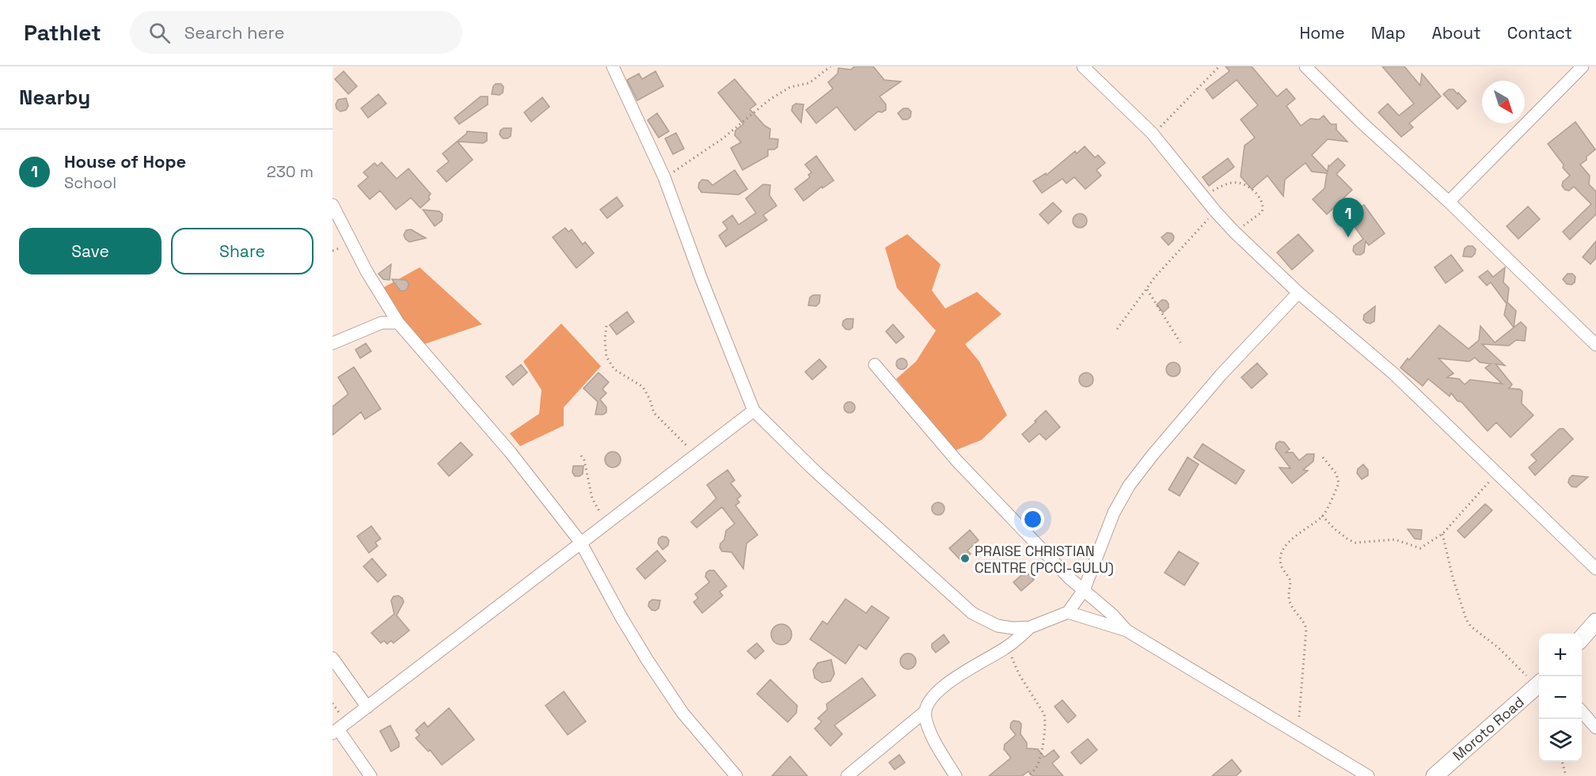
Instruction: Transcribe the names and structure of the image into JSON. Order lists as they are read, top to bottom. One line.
{"streets":{"main road":["Moroto Road"]},"places":["PRAISE CHRISTIAN CENTRE (PCCI-GULU)"],"north":"bottom right","page":{"header":"Pathlet","search":"Search here","nav":["Home","Map","About","Contact"],"heading":"Nearby","list":[{"mark":"1","name":"House of Hope","note":"School","value":"230 m"}],"pins":"1","buttons":["Save","Share"],"map_buttons":["+","−"]}}
